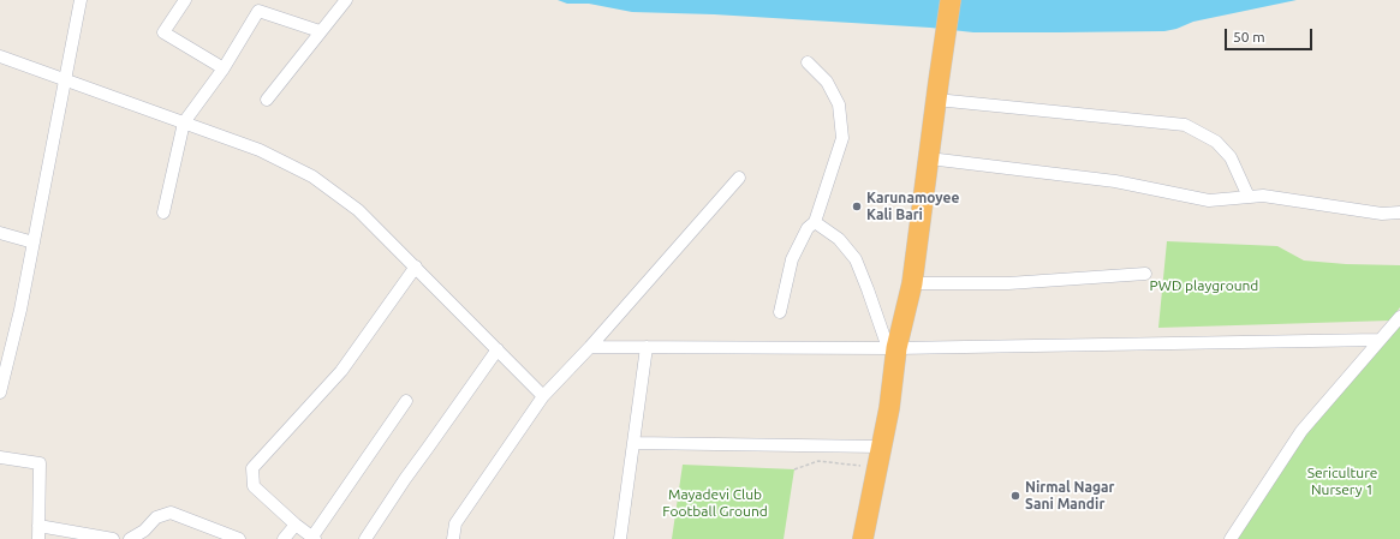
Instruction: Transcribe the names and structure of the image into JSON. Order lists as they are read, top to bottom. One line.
{"parks":["PWD playground","Sericulture Nursery 1","Mayadevi Club Football Ground"],"places":["Karunamoyee Kali Bari","Nirmal Nagar Sani Mandir"],"scale_bar":"50 m"}
